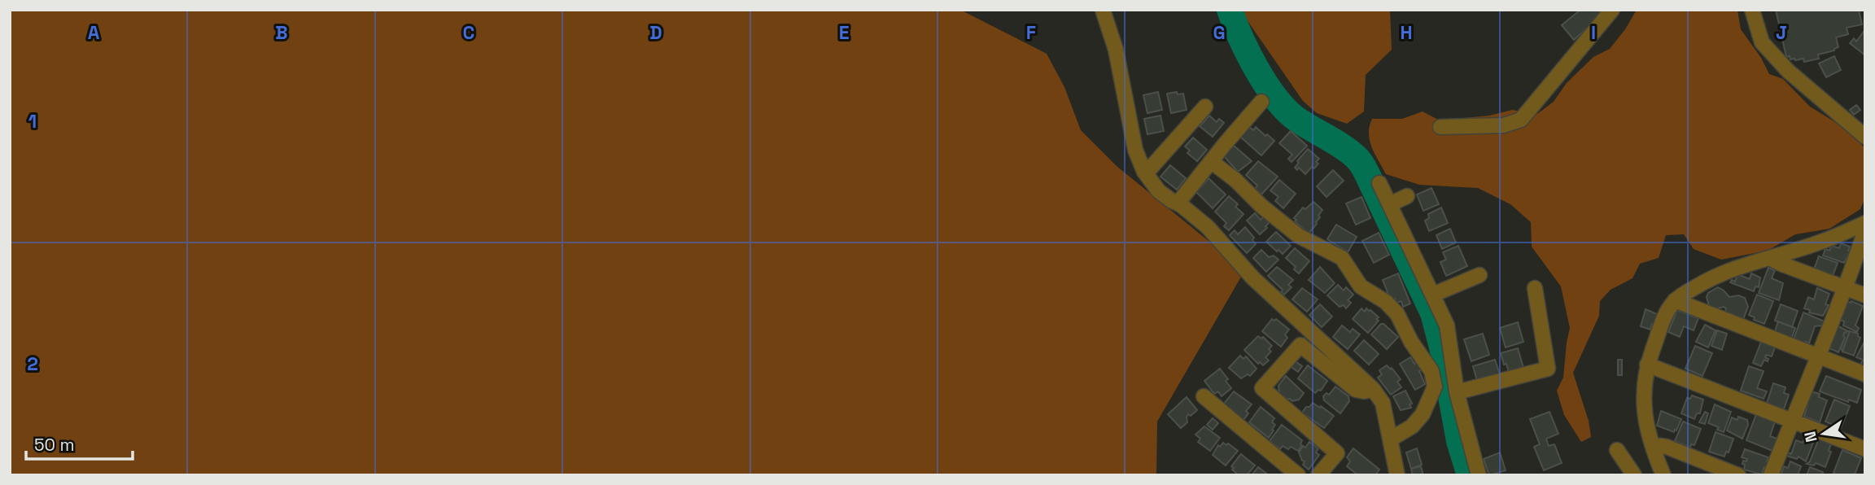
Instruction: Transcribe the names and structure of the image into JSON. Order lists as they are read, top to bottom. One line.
{"scale_bar":"50 m","north":"left","grid":{"columns":["A","B","C","D","E","F","G","H","I","J"],"rows":["1","2"]}}
